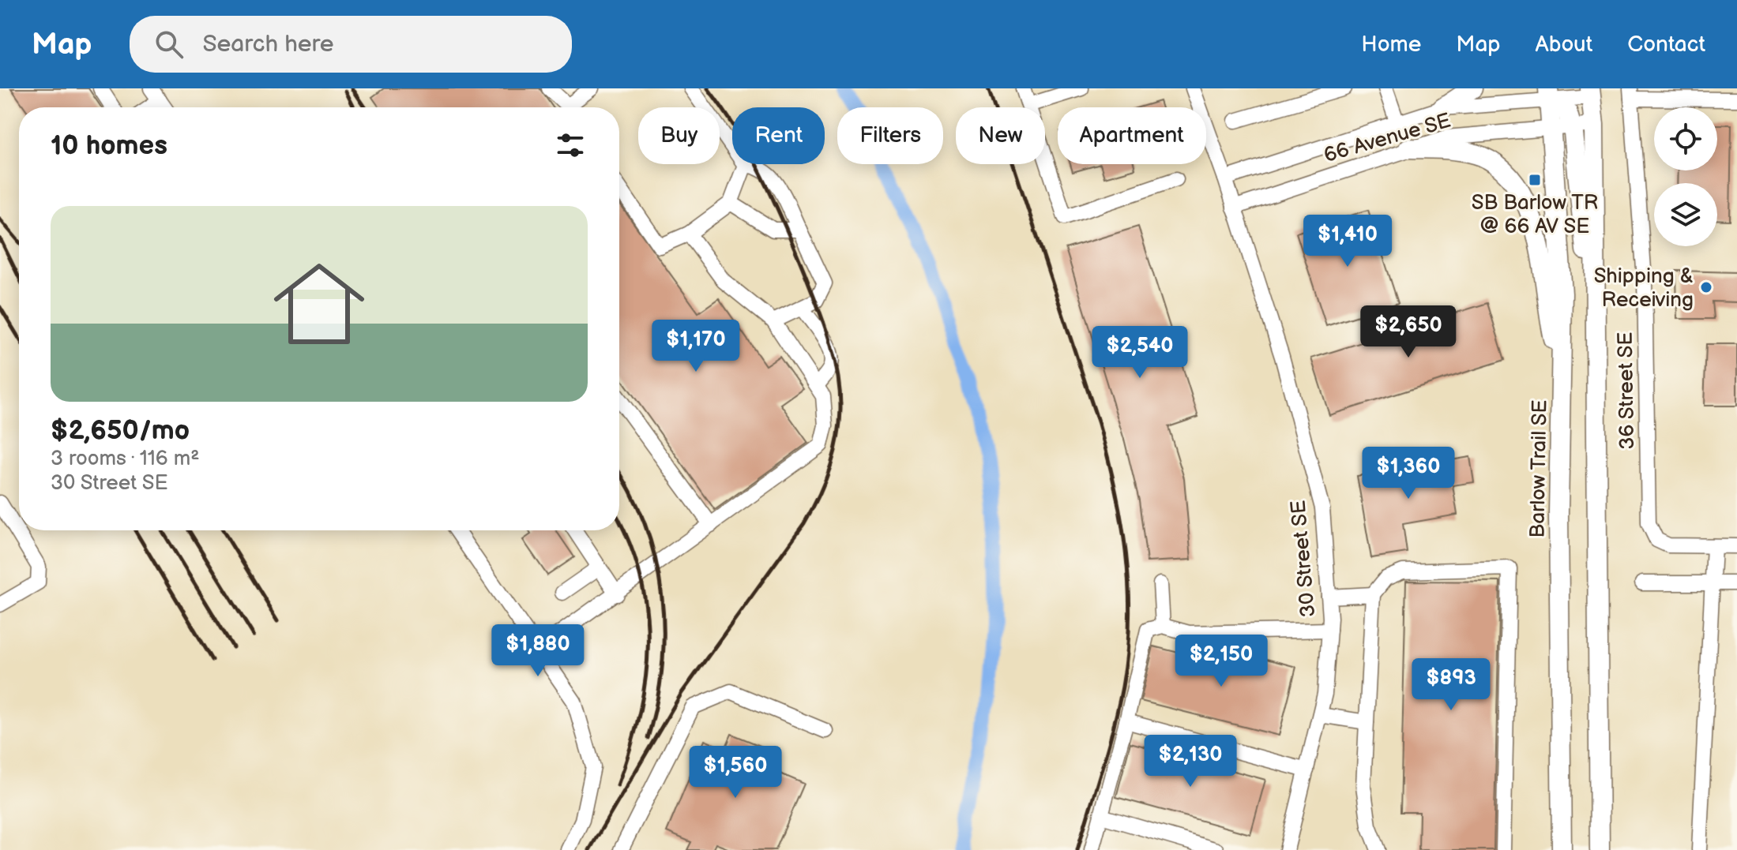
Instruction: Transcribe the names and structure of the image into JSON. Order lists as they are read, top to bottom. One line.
{"streets":{"main road":["Barlow Trail SE"],"street":["66 Avenue SE","36 Street SE","30 Street SE"]},"crossings":[["66 Avenue SE","Barlow Trail SE"],["66 Avenue SE","30 Street SE"]],"places":{"transit":["SB Barlow TR @ 66 AV SE"],"other":["Shipping & Receiving"]},"page":{"header":"Map","search":"Search here","nav":["Home","Map","About","Contact"],"chip":["Buy","Rent","Filters","New","Apartment"],"heading":"10 homes","list":[{"name":"$2,650/mo","note":"3 rooms · 116 m² · 30 Street SE"}],"price":["$1,410","$2,650","$1,170","$2,540","$1,360","$1,880","$2,150","$893","$2,130","$1,560"]}}
